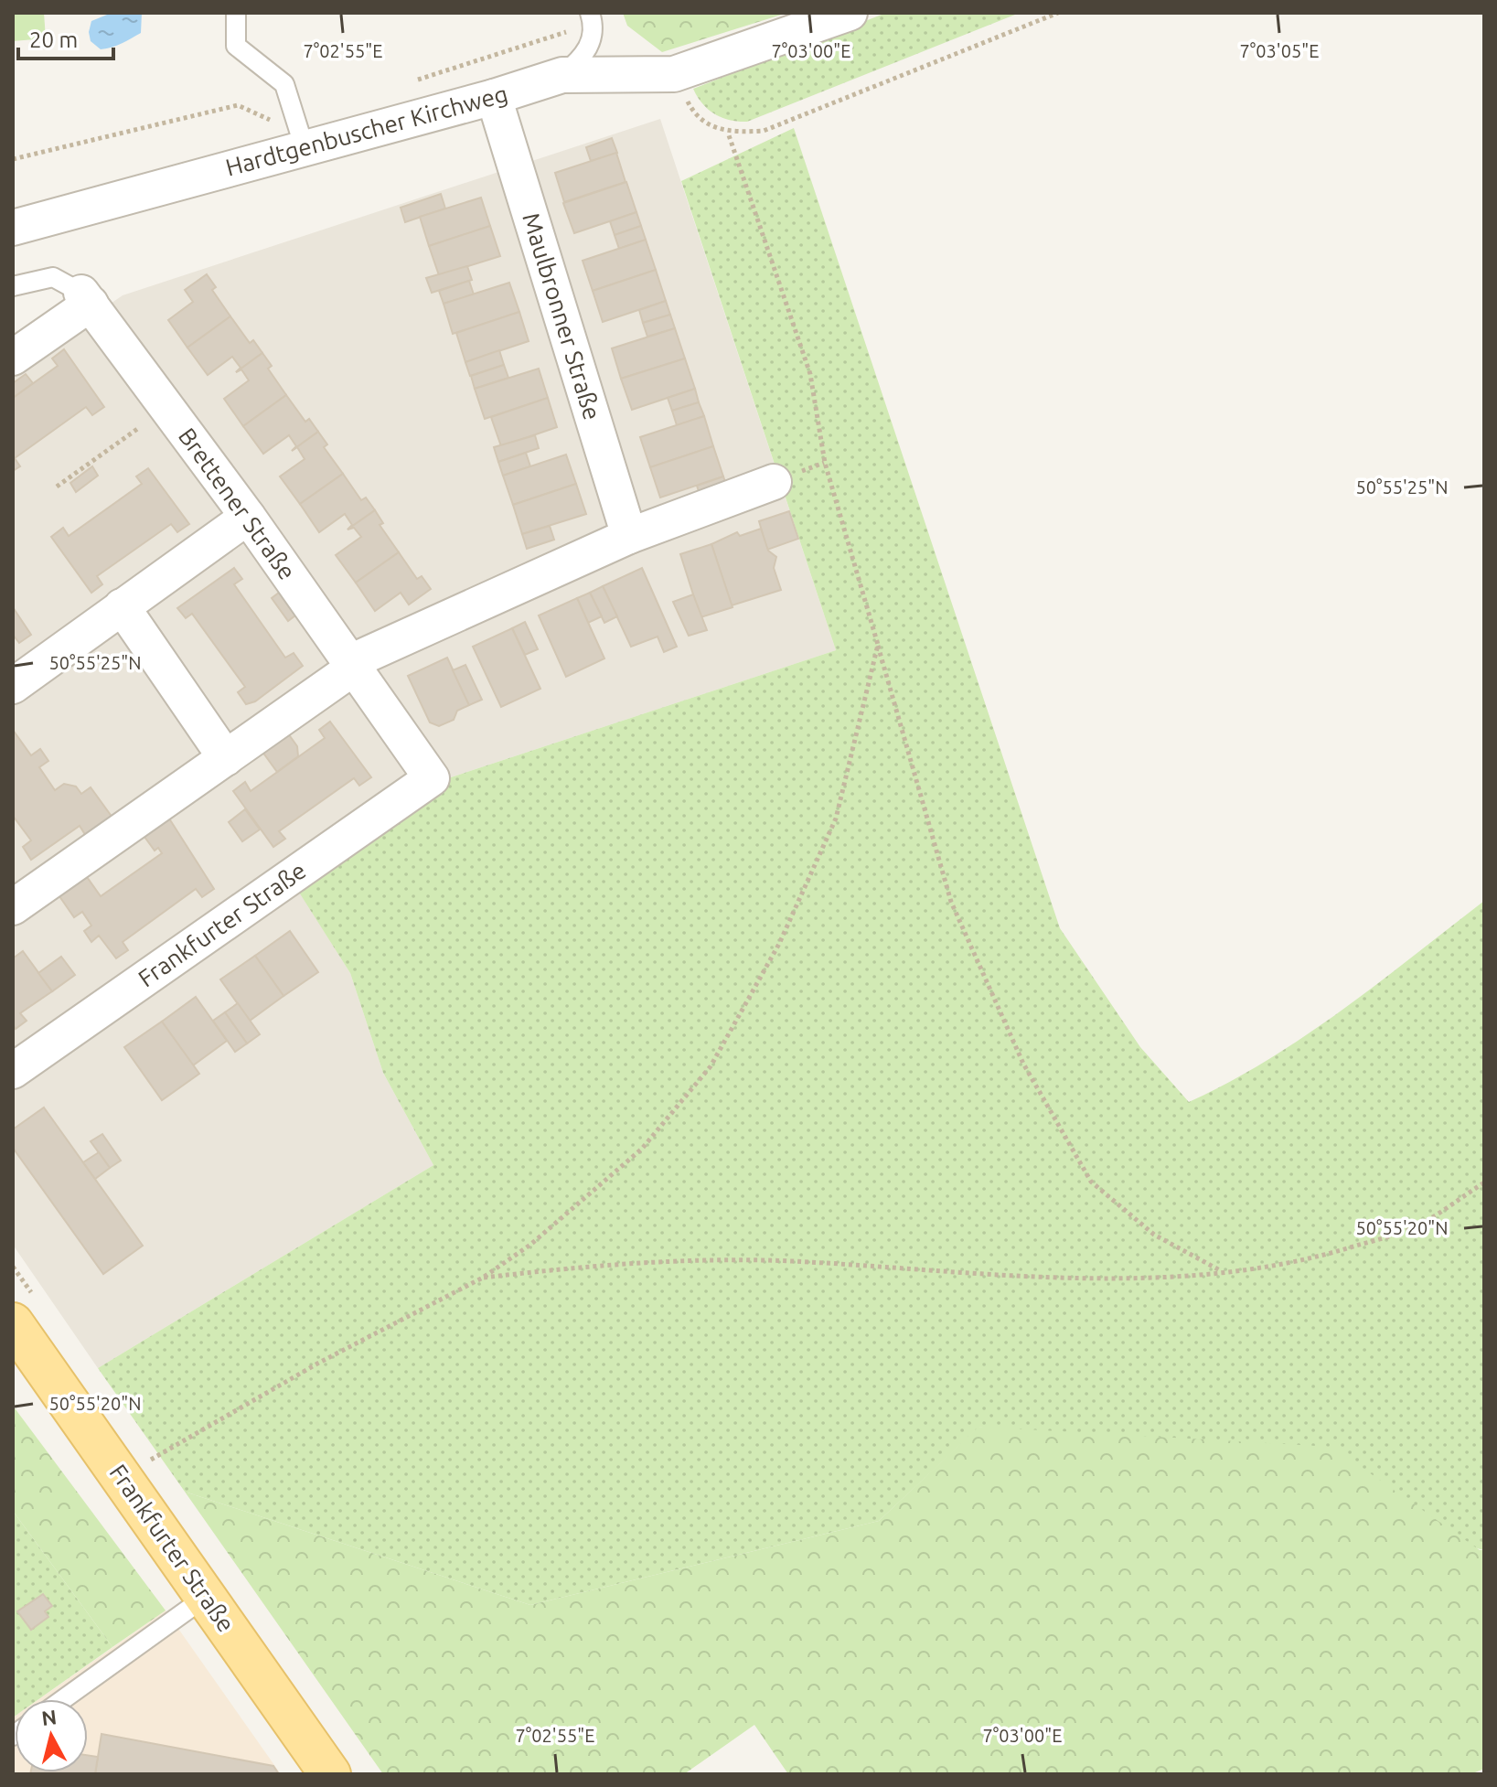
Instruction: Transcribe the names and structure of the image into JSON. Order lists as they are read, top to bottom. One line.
{"streets":{"main road":["Frankfurter Straße"],"street":["Hardtgenbuscher Kirchweg","Maulbronner Straße","Brettener Straße"]},"crossings":[["Hardtgenbuscher Kirchweg","Maulbronner Straße"],["Brettener Straße","Frankfurter Straße"]],"scale_bar":"20 m","north":"top","coordinates":["7°02'55\"E","7°03'00\"E","7°03'05\"E","50°55'25\"N","50°55'20\"N"]}
